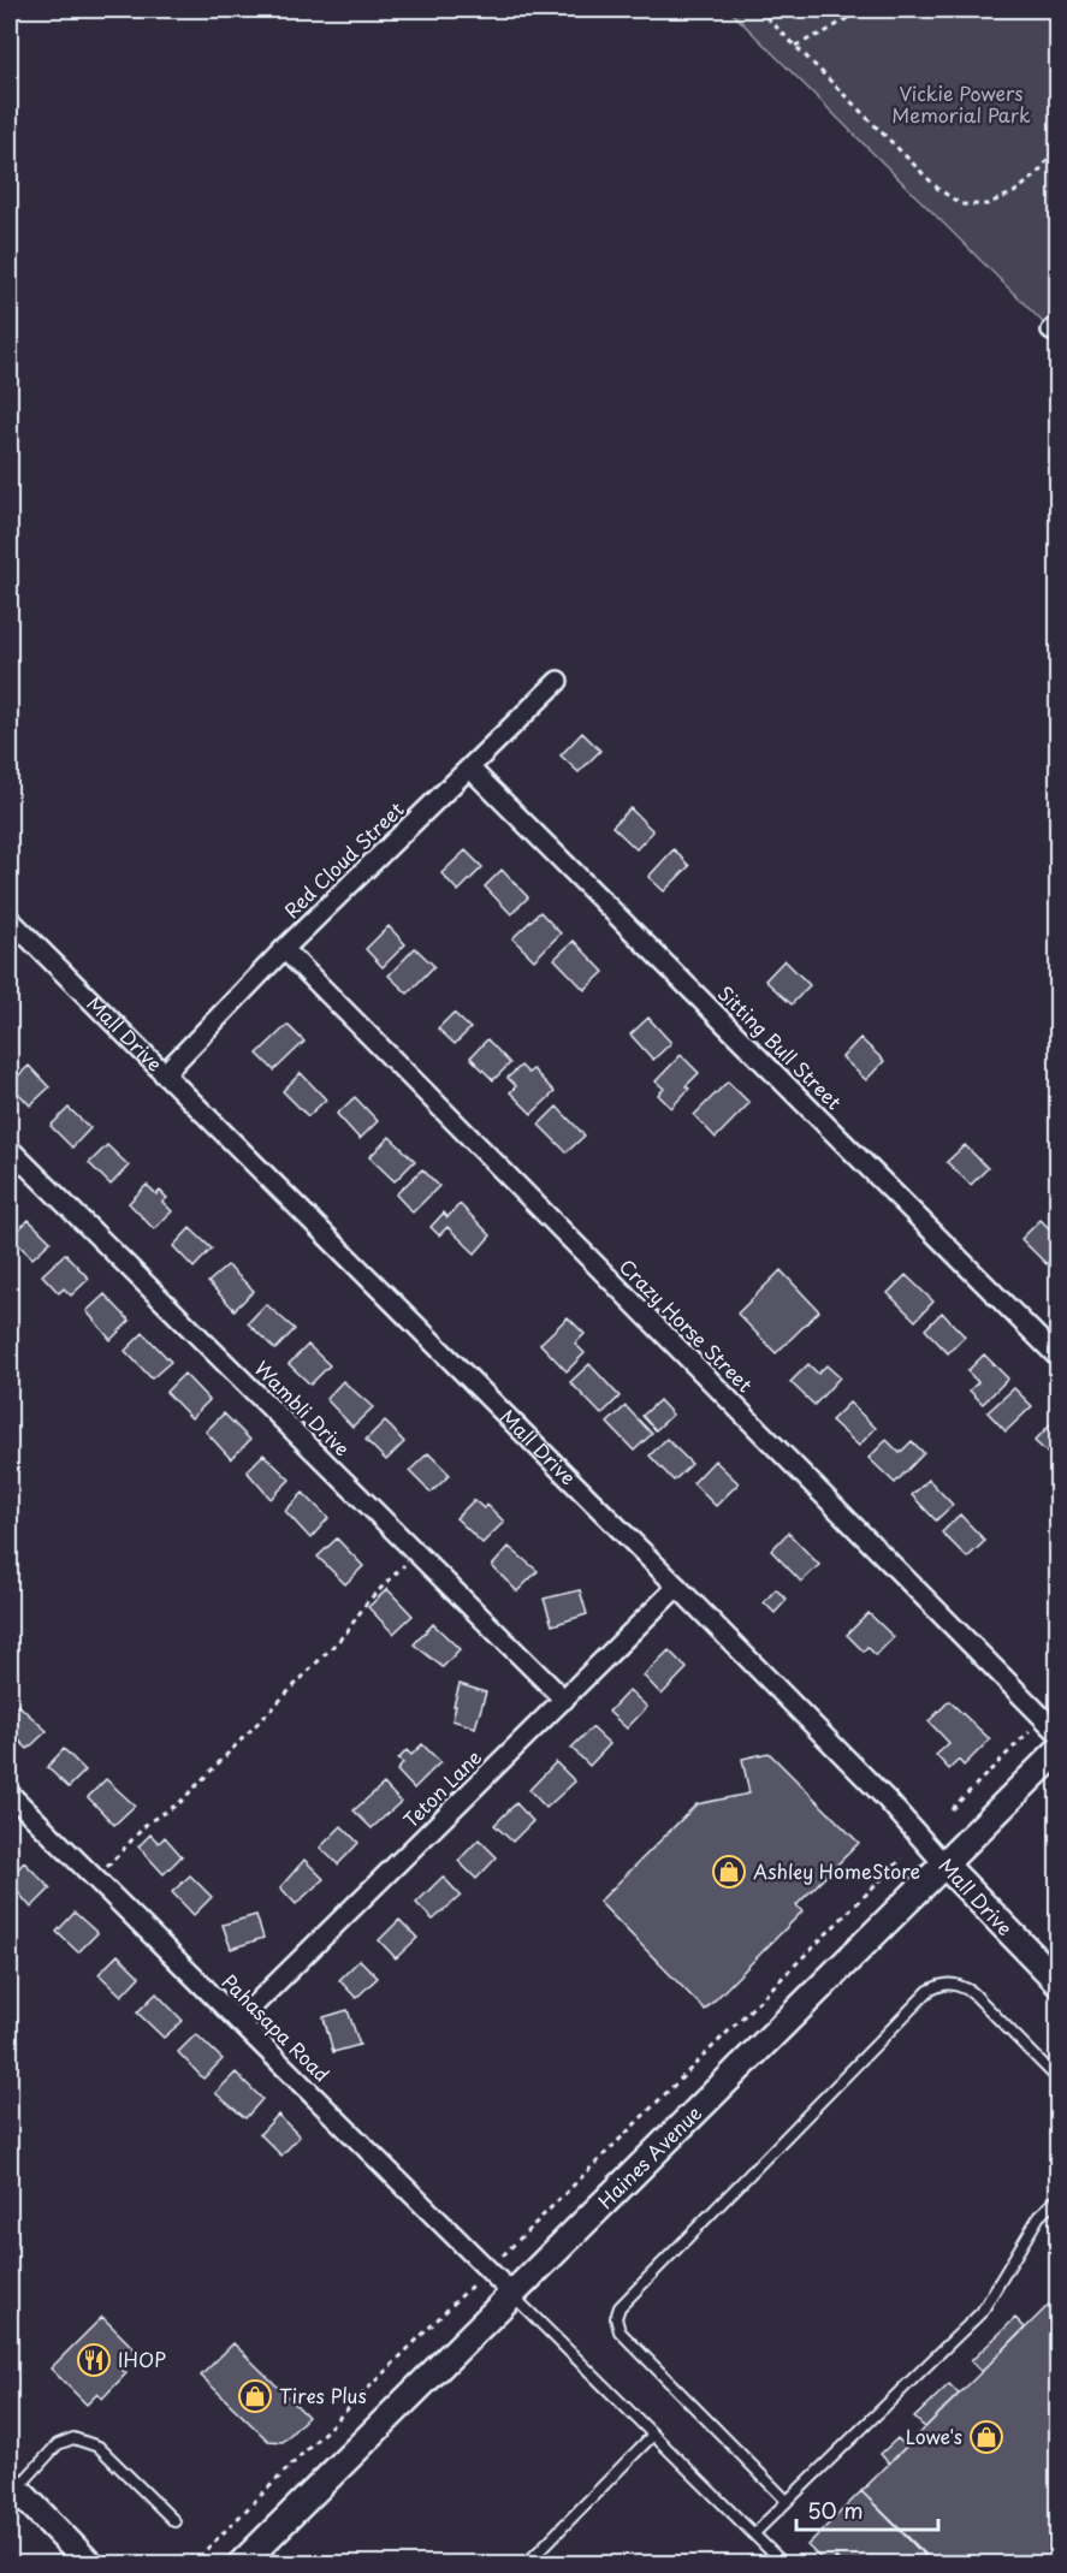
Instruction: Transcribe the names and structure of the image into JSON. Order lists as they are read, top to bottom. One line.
{"streets":{"main road":["Mall Drive","Haines Avenue"],"street":["Red Cloud Street","Sitting Bull Street","Crazy Horse Street","Wambli Drive","Teton Lane","Pahasapa Road"]},"crossings":[["Red Cloud Street","Mall Drive"],["Red Cloud Street","Sitting Bull Street"],["Red Cloud Street","Crazy Horse Street"],["Mall Drive","Teton Lane"],["Mall Drive","Haines Avenue"],["Wambli Drive","Teton Lane"],["Teton Lane","Pahasapa Road"],["Pahasapa Road","Haines Avenue"]],"parks":["Vickie Powers Memorial Park"],"places":{"shop":["Ashley HomeStore","Tires Plus","Lowe's"],"restaurant":["IHOP"]},"scale_bar":"50 m"}
